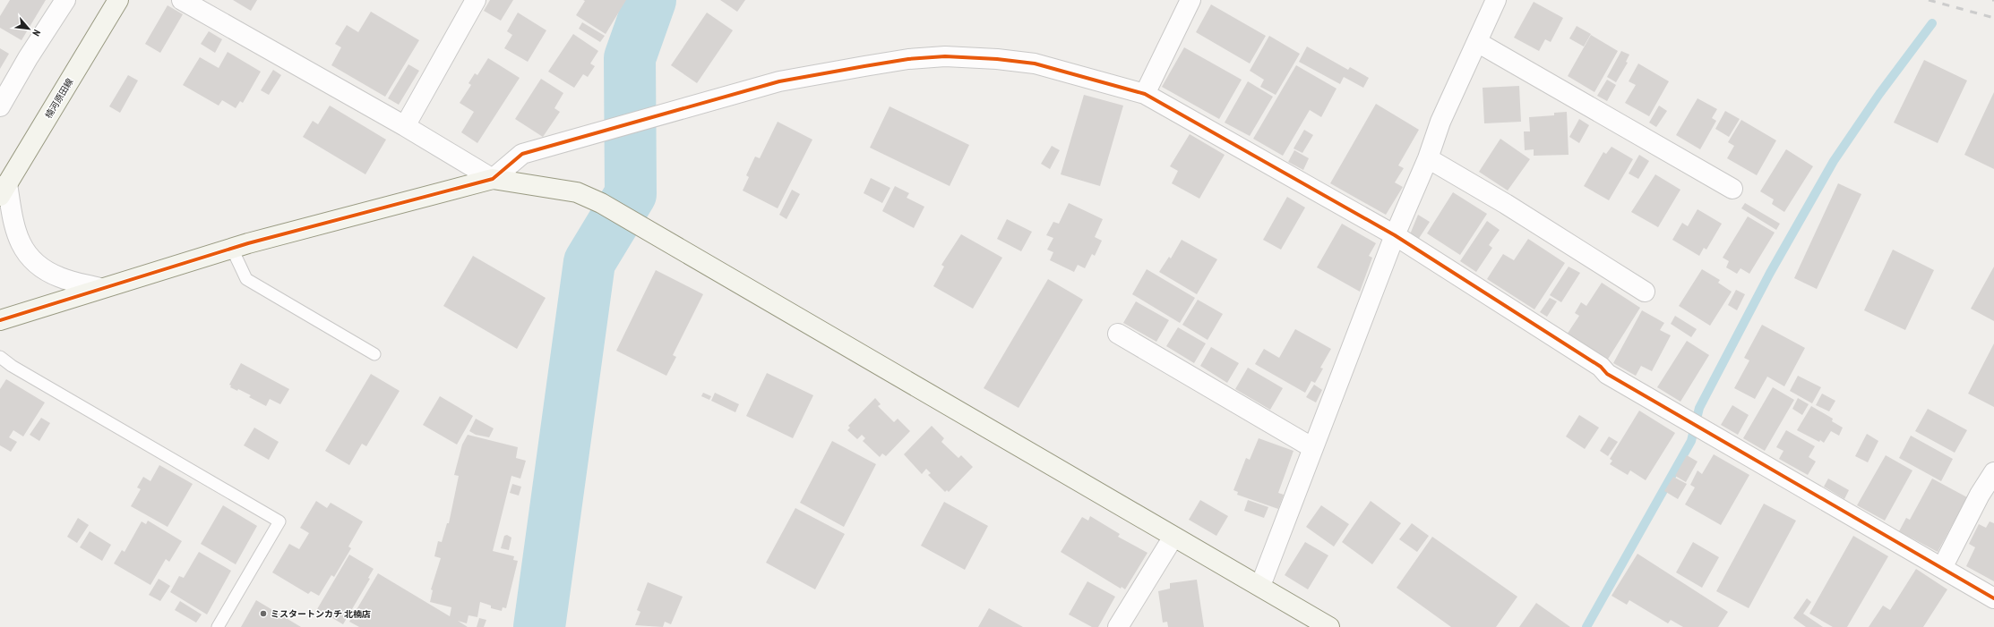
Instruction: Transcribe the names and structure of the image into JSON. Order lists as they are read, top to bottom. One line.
{"streets":{"street":["楠河原田線"]},"places":["ミスタートンカチ 北楠店"],"north":"bottom right"}
